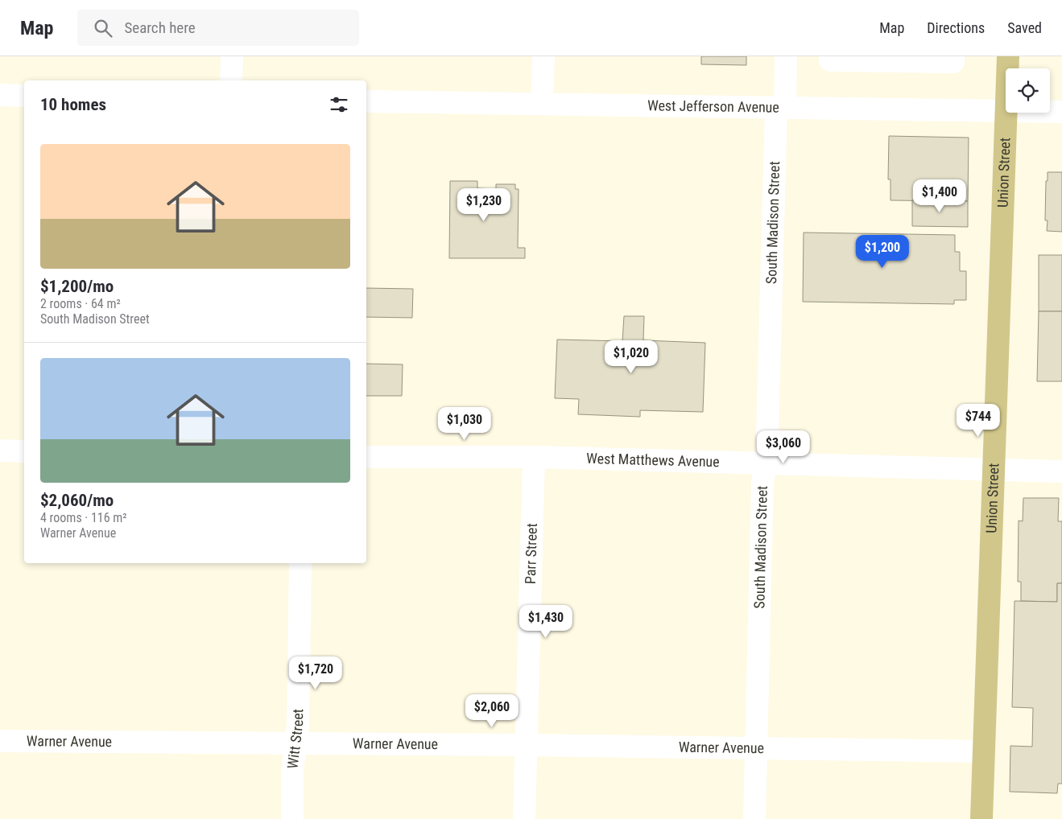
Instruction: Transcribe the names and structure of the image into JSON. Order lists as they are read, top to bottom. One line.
{"streets":{"main road":["Union Street"],"street":["West Jefferson Avenue","South Madison Street","West Matthews Avenue","Parr Street","Witt Street","Warner Avenue"]},"crossings":[["West Jefferson Avenue","South Madison Street"],["Union Street","West Matthews Avenue"],["Union Street","Warner Avenue"],["South Madison Street","West Matthews Avenue"],["South Madison Street","Warner Avenue"],["West Matthews Avenue","Parr Street"],["Parr Street","Warner Avenue"],["Witt Street","Warner Avenue"]],"page":{"header":"Map","search":"Search here","nav":["Map","Directions","Saved"],"heading":"10 homes","list":[{"name":"$1,200/mo","note":"2 rooms · 64 m² · South Madison Street"},{"name":"$2,060/mo","note":"4 rooms · 116 m² · Warner Avenue"}],"price":["$1,400","$1,230","$1,200","$1,020","$744","$1,030","$3,060","$1,430","$1,720","$2,060"]}}
